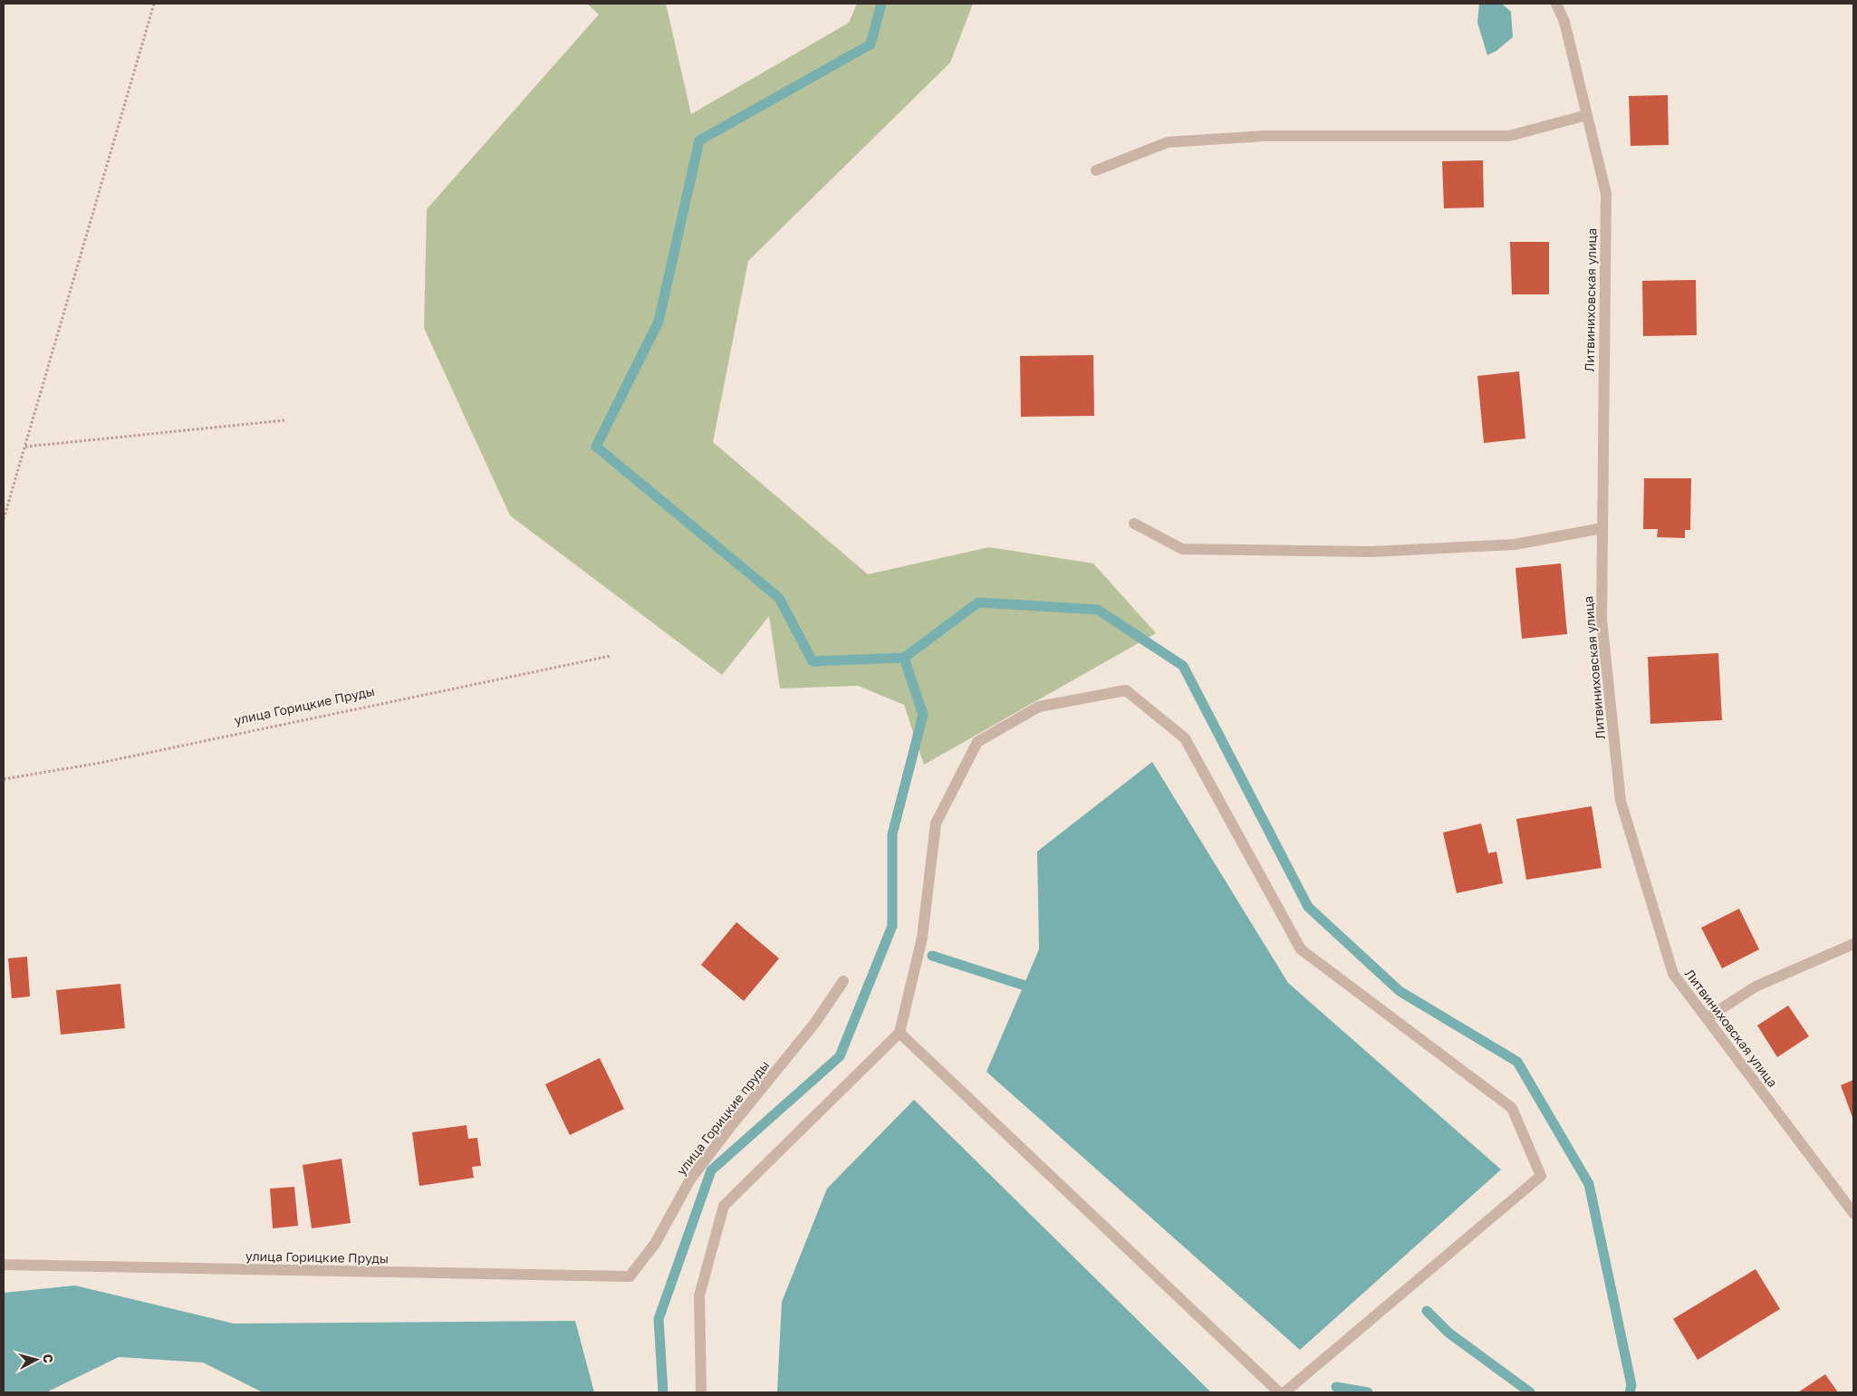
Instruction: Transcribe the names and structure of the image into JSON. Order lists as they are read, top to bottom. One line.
{"streets":{"street":["Литвиниховская улица","улица Горицкие Пруды","улица Горицкие пруды"]},"crossings":[["улица Горицкие Пруды","улица Горицкие пруды"]],"north":"right"}
